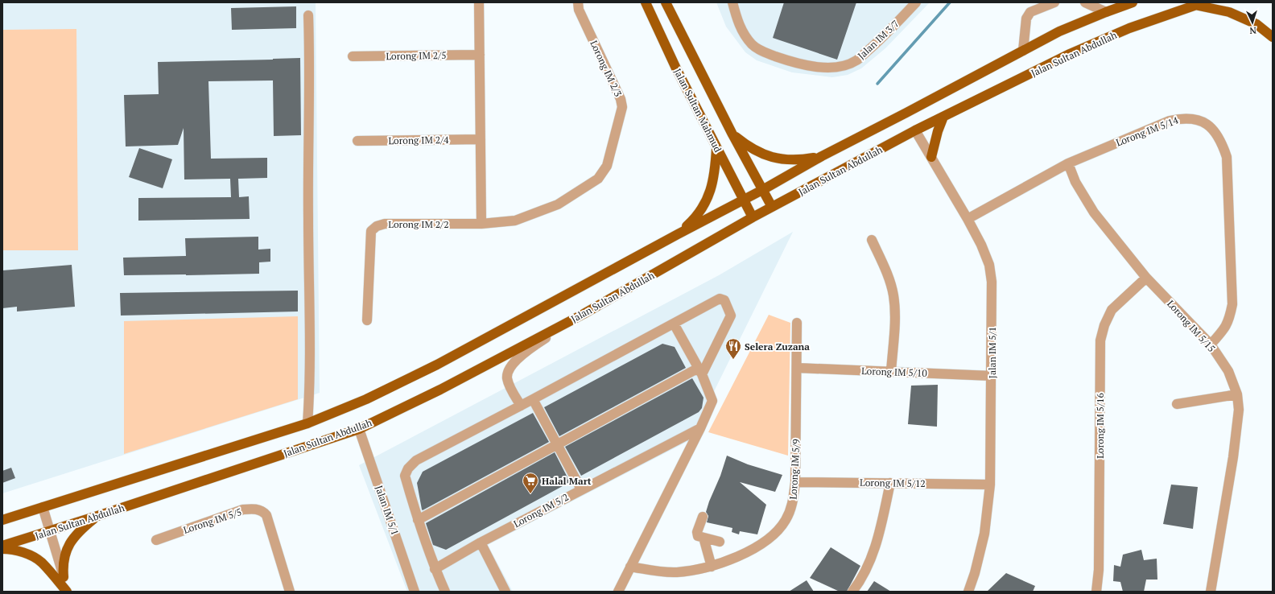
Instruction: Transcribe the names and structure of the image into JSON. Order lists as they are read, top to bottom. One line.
{"streets":{"main road":["Jalan Sultan Abdullah","Jalan Sultan Mahmud"],"street":["Jalan IM 3/7","Lorong IM 2/5","Lorong IM 2/3","Lorong IM 5/14","Lorong IM 2/4","Lorong IM 2/2","Lorong IM 5/15","Jalan IM 5/1","Lorong IM 5/10","Lorong IM 5/16","Lorong IM 5/9","Lorong IM 5/12","Lorong IM 5/2","Lorong IM 5/5"]},"crossings":[["Jalan Sultan Abdullah","Jalan Sultan Mahmud"],["Jalan Sultan Abdullah","Jalan IM 5/1"],["Lorong IM 2/3","Lorong IM 2/2"],["Lorong IM 5/14","Lorong IM 5/15"],["Lorong IM 5/14","Jalan IM 5/1"],["Lorong IM 5/15","Lorong IM 5/16"],["Jalan IM 5/1","Lorong IM 5/10"],["Jalan IM 5/1","Lorong IM 5/12"],["Lorong IM 5/10","Lorong IM 5/9"],["Lorong IM 5/9","Lorong IM 5/12"]],"places":{"restaurant":["Selera Zuzana"],"supermarket":["Halal Mart"]},"north":"bottom"}
